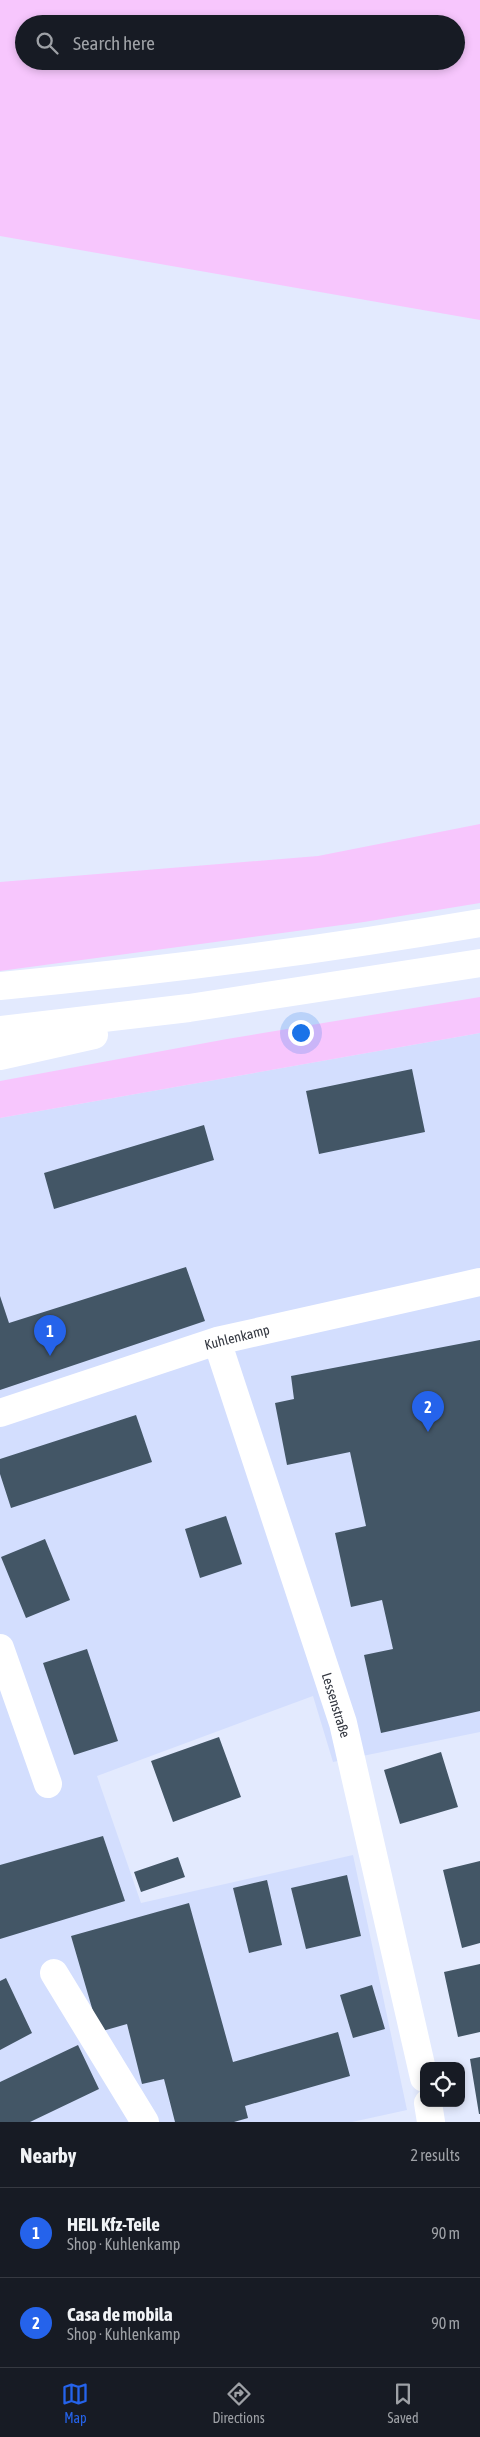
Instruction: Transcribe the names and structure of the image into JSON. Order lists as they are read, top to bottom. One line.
{"streets":{"main road":["Kuhlenkamp","Lessenstraße"]},"crossings":[["Kuhlenkamp","Lessenstraße"]],"page":{"search":"Search here","pins":["1","2"],"heading":["Nearby","2 results"],"list":[{"mark":"1","name":"HEIL Kfz-Teile","note":"Shop · Kuhlenkamp","value":"90 m"},{"mark":"2","name":"Casa de mobila","note":"Shop · Kuhlenkamp","value":"90 m"}],"nav":["Map","Directions","Saved"]}}
